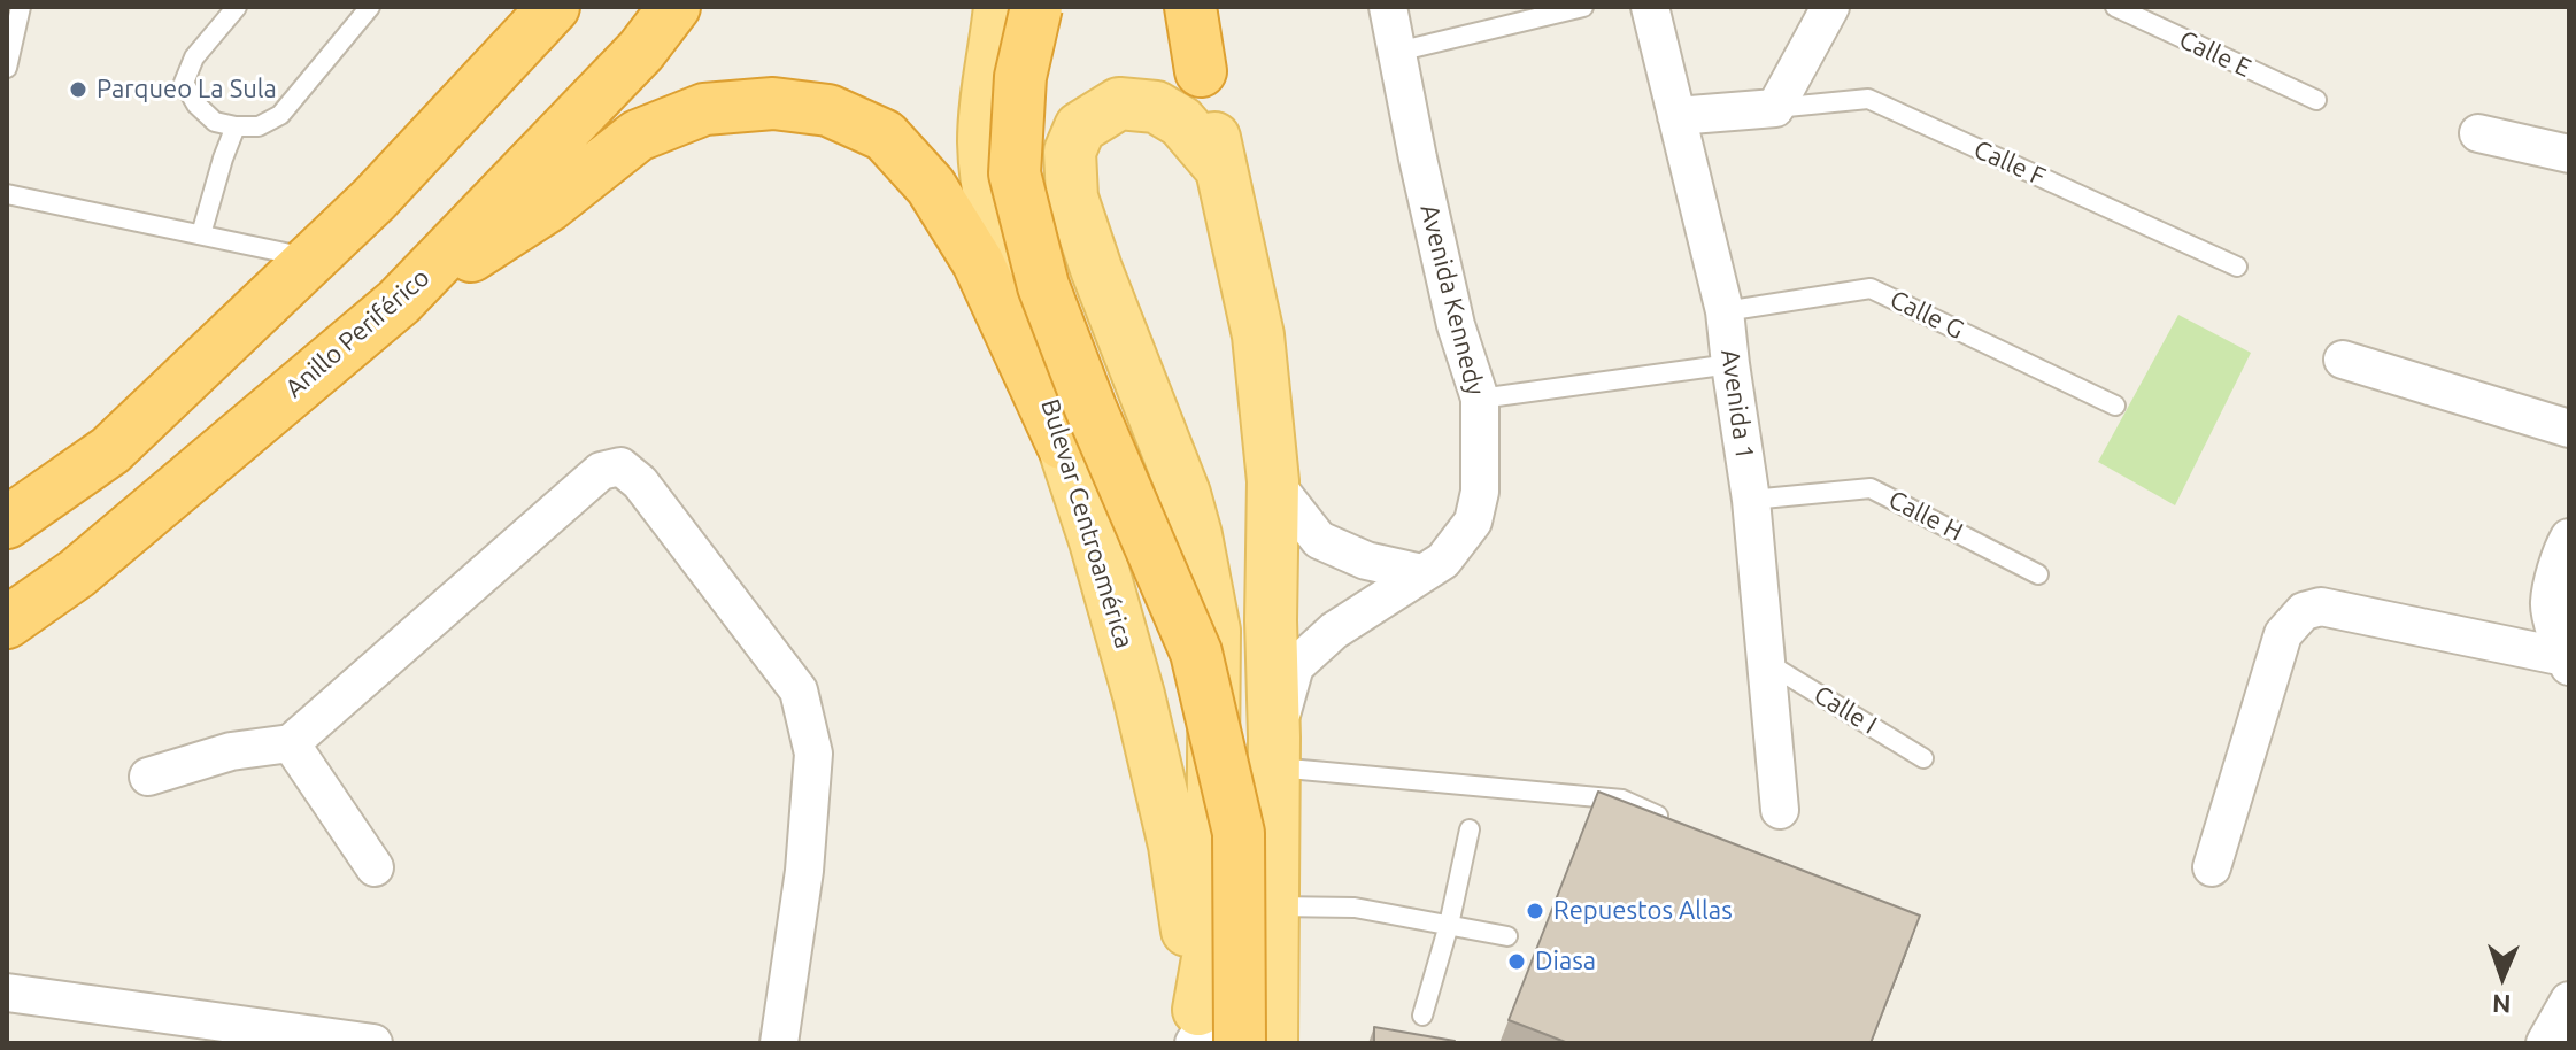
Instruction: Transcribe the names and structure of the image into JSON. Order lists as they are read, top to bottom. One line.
{"streets":{"highway":["Anillo Periférico"],"main road":["Bulevar Centroamérica"],"street":["Avenida Kennedy","Avenida 1"],"lane":["Calle E","Calle F","Calle G","Calle H","Calle I"]},"crossings":[["Calle G","Avenida 1"],["Avenida 1","Calle H"],["Avenida 1","Calle I"]],"places":["Parqueo La Sula","Repuestos Allas","Diasa"],"north":"bottom"}
